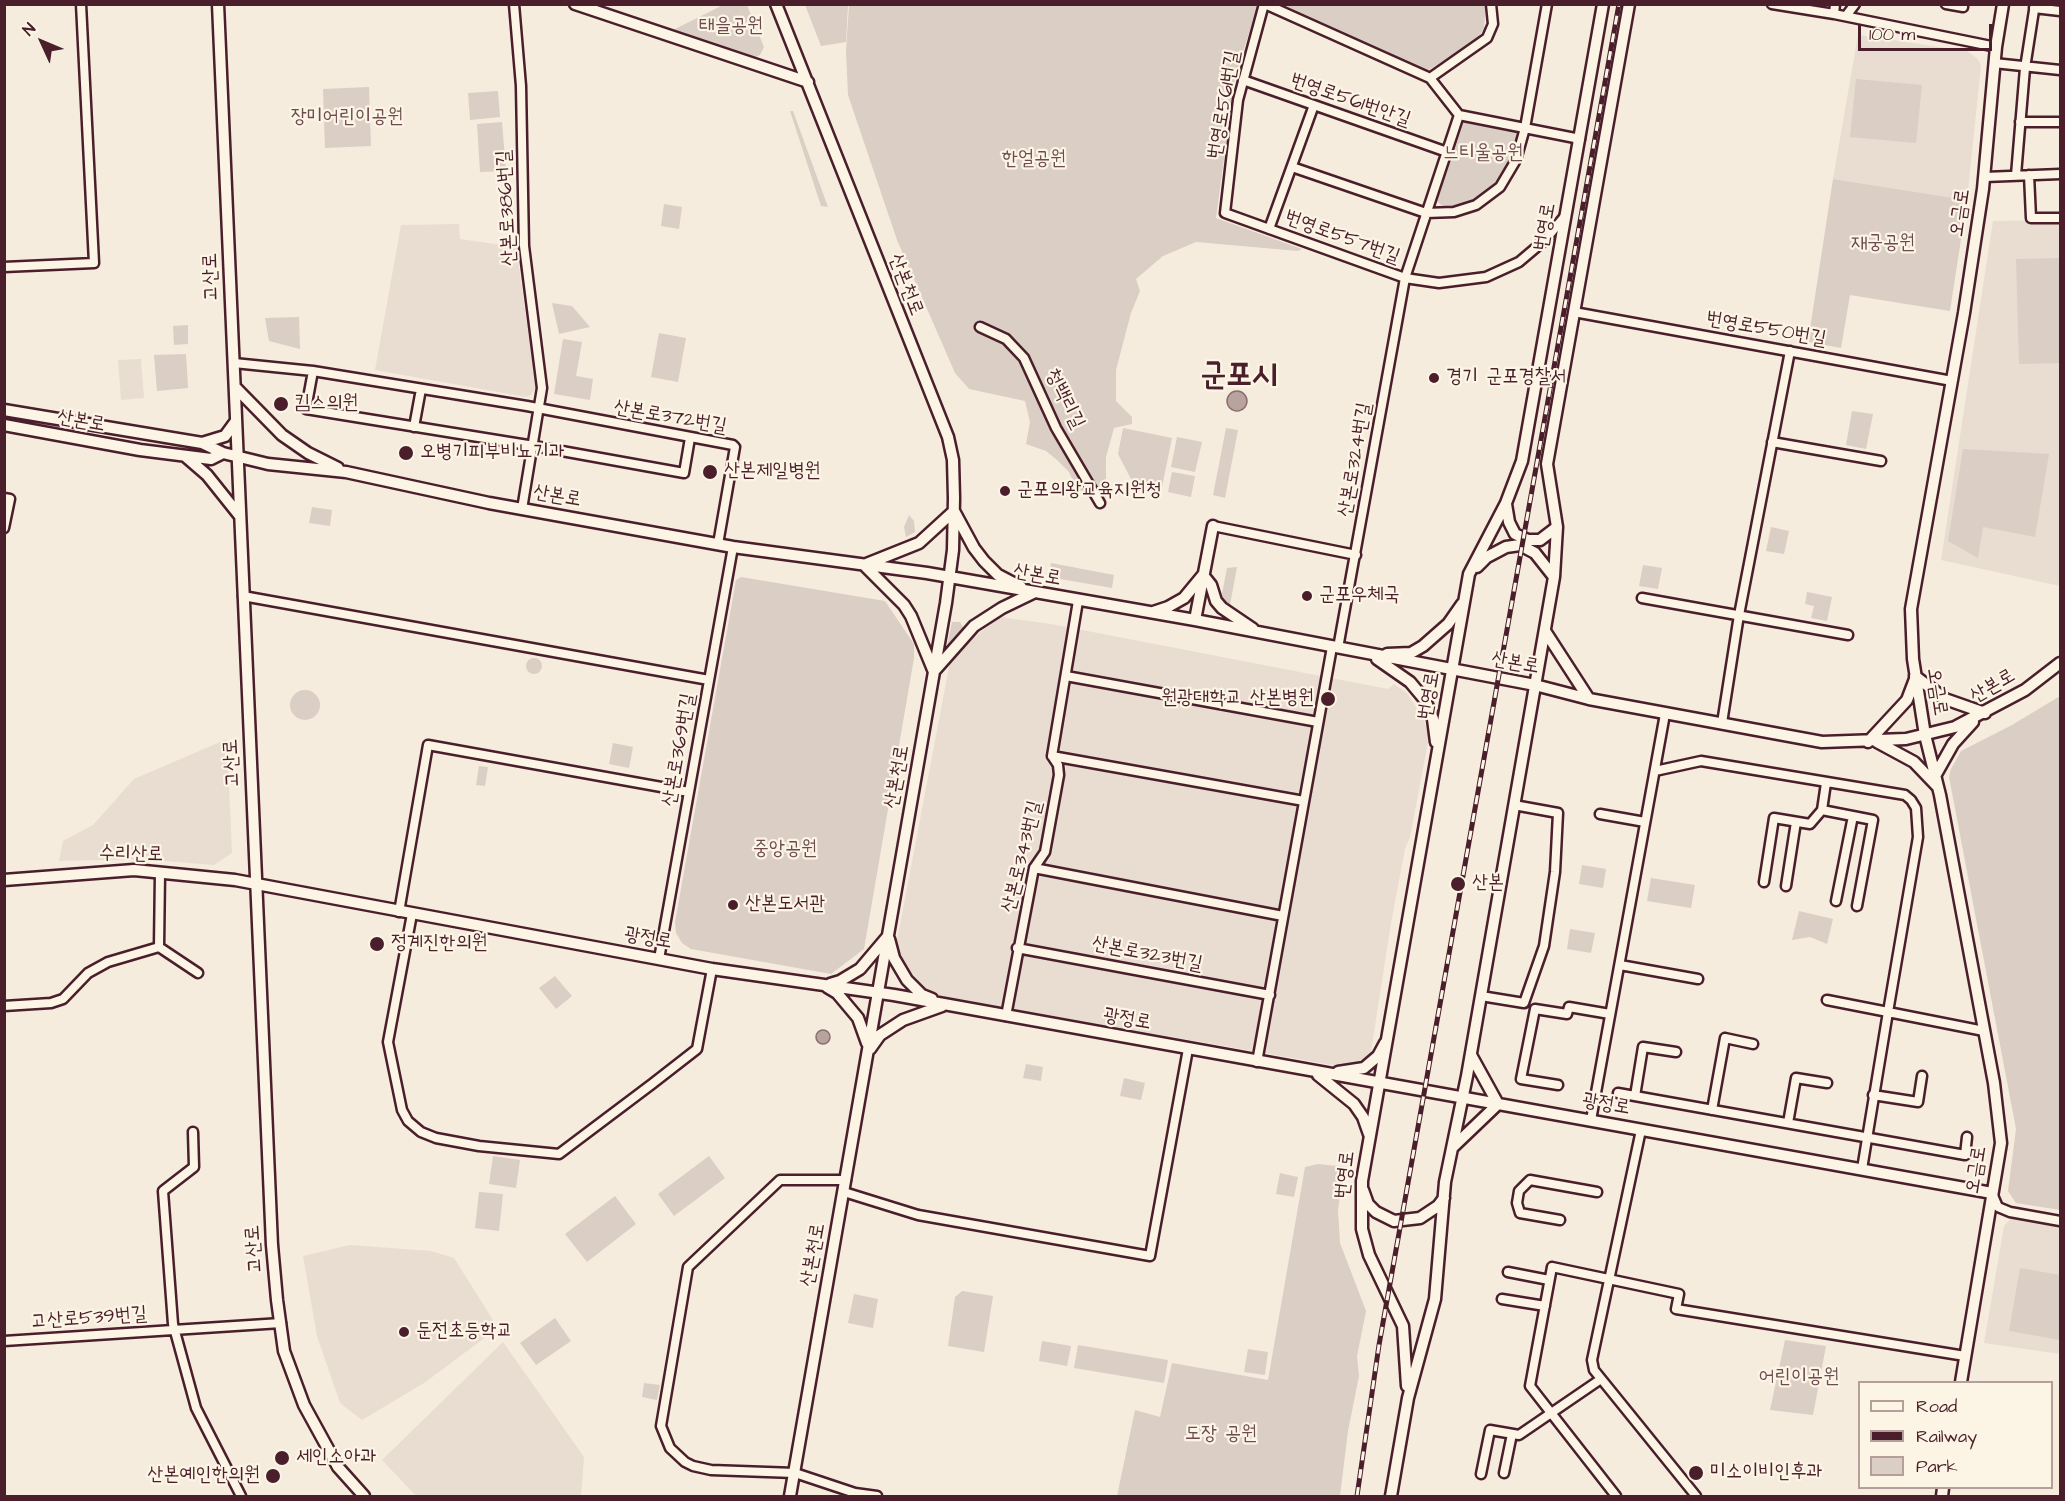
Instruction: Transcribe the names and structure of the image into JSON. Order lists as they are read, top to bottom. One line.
{"streets":{"street":["번영로561번안길","번영로561번길","산본로386번길","오금로","번영로","번영로557번길","고산로","산본천로","번영로550번길","청백리길","산본로372번길","산본로","산본로324번길","산본로369번길","수리산로","산본로343번길","광정로","산본로323번길","고산로539번길"]},"crossings":[["번영로561번안길","번영로561번길"],["번영로561번안길","번영로557번길"],["번영로561번길","번영로557번길"],["산본로386번길","산본로372번길"],["산본로386번길","산본로"],["오금로","번영로550번길"],["오금로","산본로"],["오금로","광정로"],["번영로","번영로557번길"],["번영로","번영로550번길"],["번영로","산본로"],["번영로","광정로"],["번영로557번길","산본로324번길"],["고산로","산본로"],["고산로","수리산로"],["고산로","광정로"],["고산로","고산로539번길"],["산본천로","산본로"],["산본천로","광정로"],["산본로372번길","산본로"],["산본로","산본로324번길"],["산본로","산본로369번길"],["산본로","산본로343번길"],["산본로369번길","광정로"],["수리산로","광정로"],["산본로343번길","광정로"],["산본로343번길","산본로323번길"]],"districts":["군포시"],"parks":["태을공원","장미어린이공원","느티울공원","한얼공원","재궁공원","중앙공원","어린이공원","도장 공원"],"places":["경기 군포경찰서","킴스의원","오병기피부비뇨기과","산본제일병원","군포의왕교육지원청","군포우체국","원광대학교 산본병원","산본","산본도서관","정계진한의원","둔전초등학교","세인소아과","미소이비인후과","산본예인한의원"],"legend":["Road","Railway","Park"],"scale_bar":"100 m","north":"top left"}
